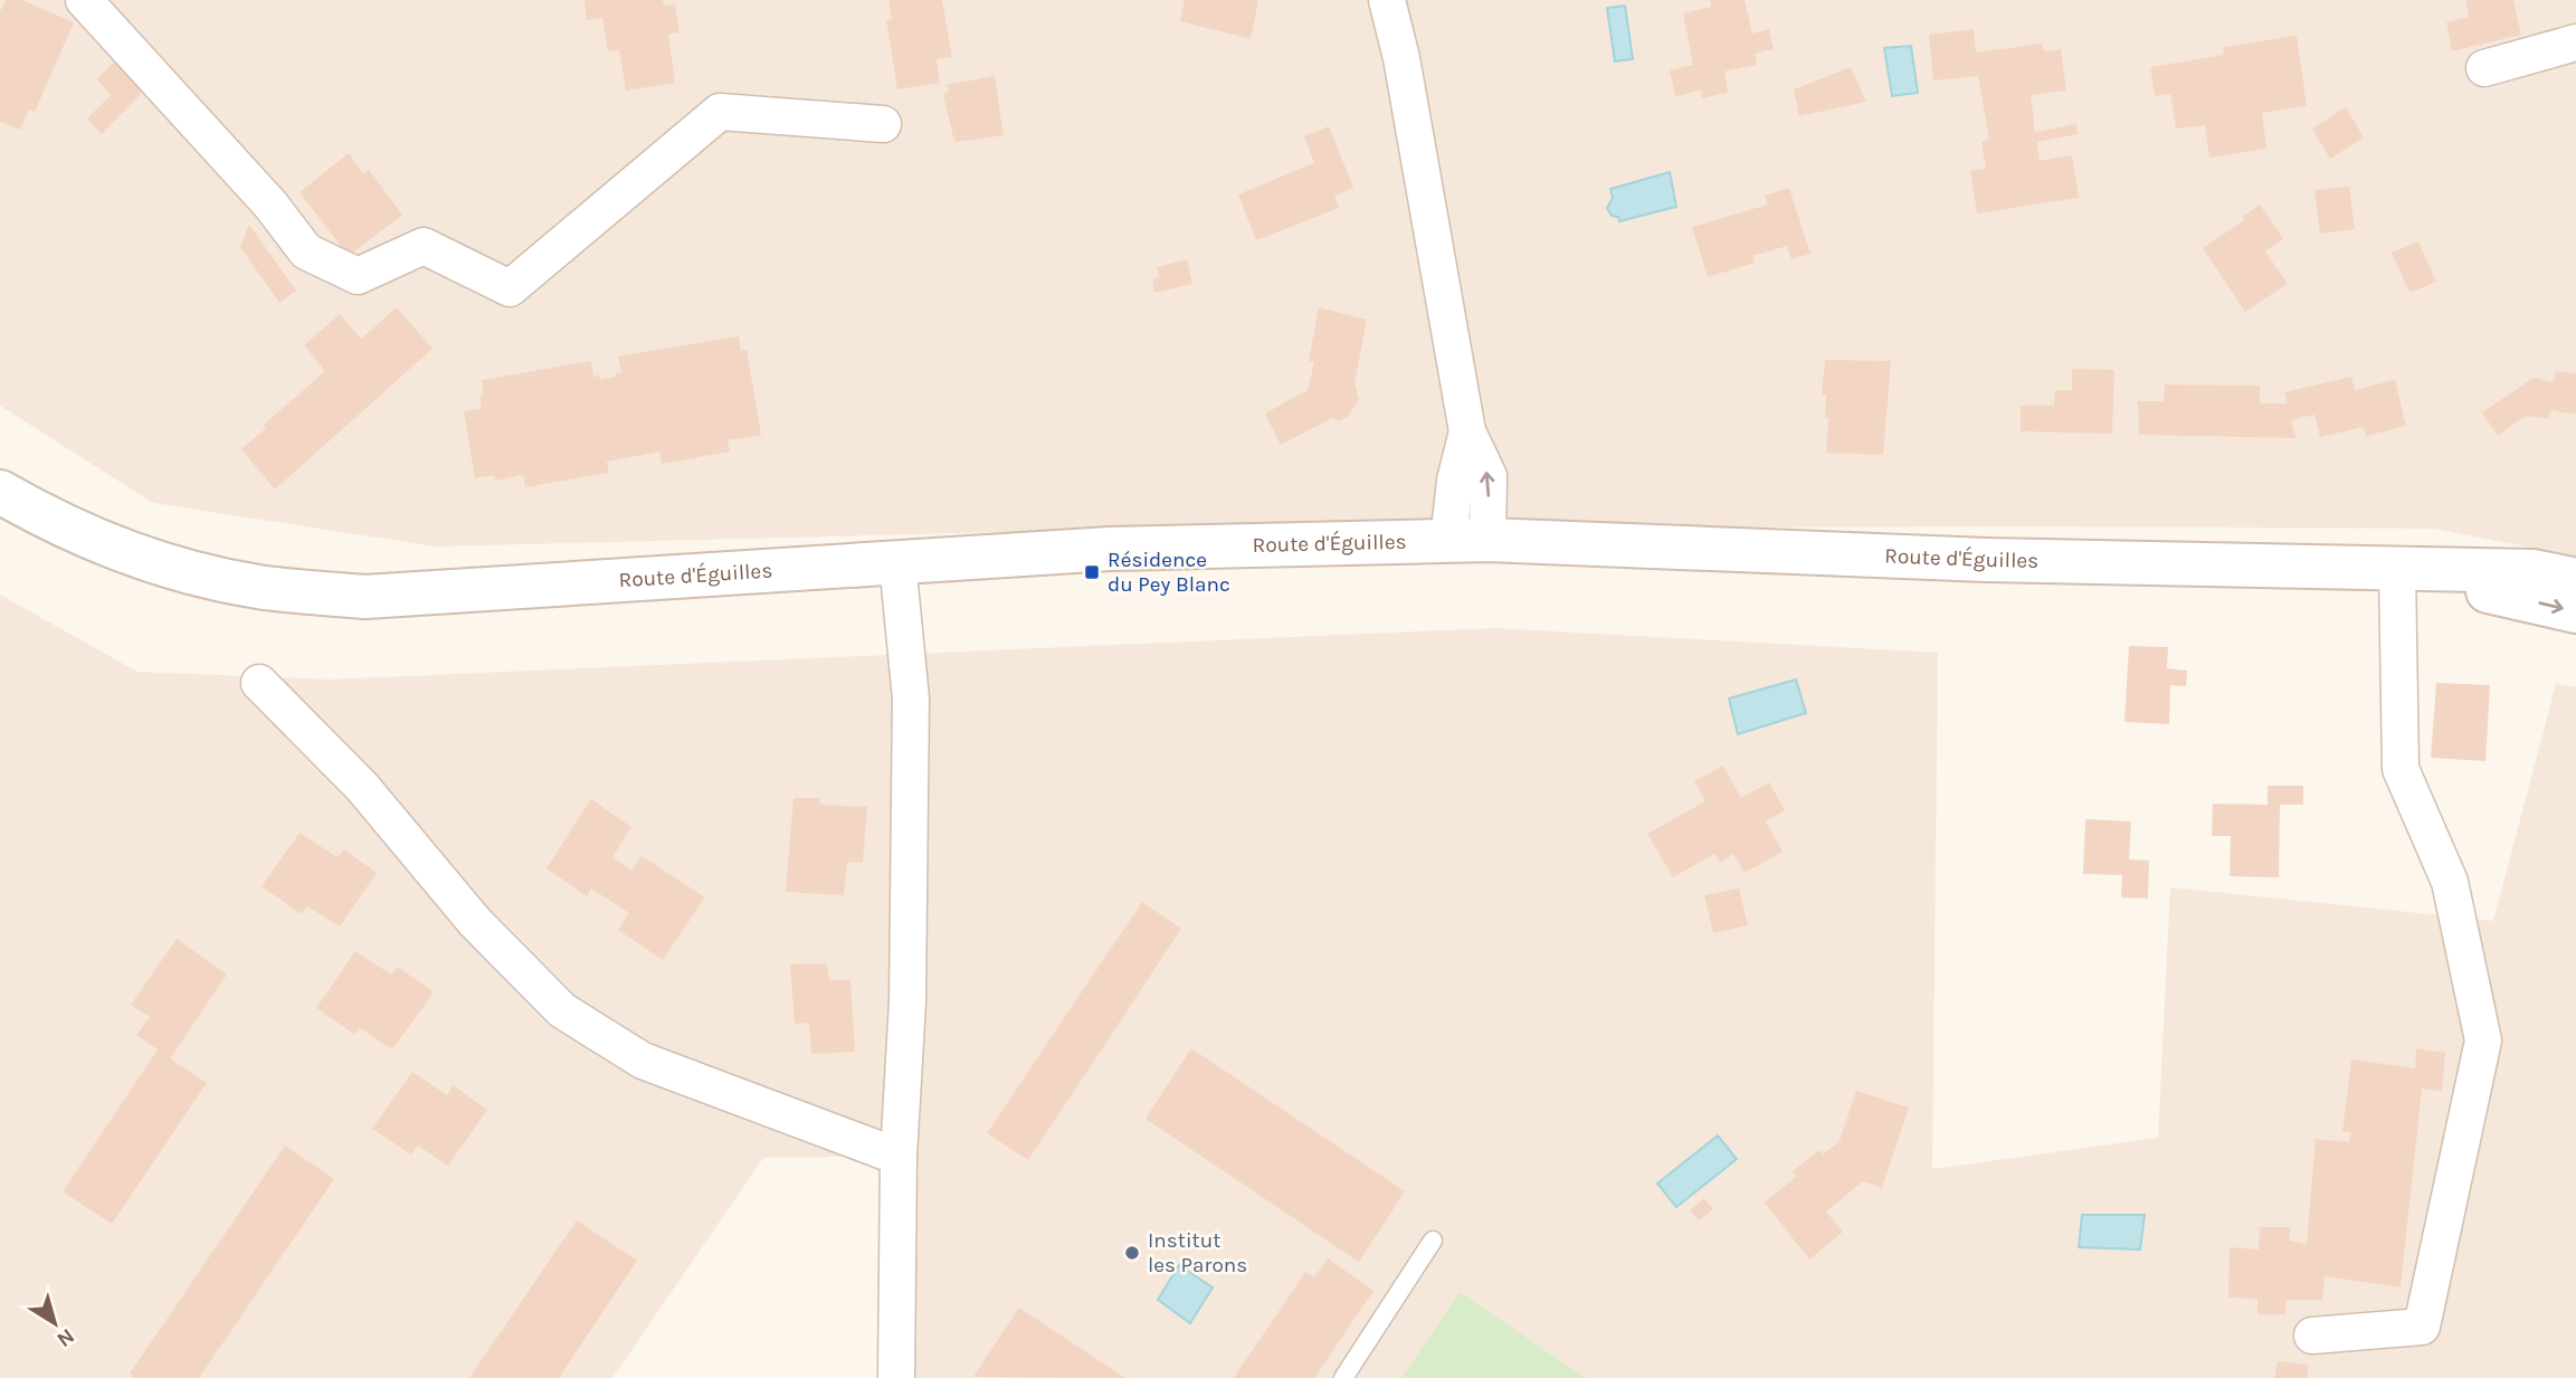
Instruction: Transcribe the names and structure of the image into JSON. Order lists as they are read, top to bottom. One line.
{"streets":{"street":["Route d'Éguilles"]},"places":{"transit":["Résidence du Pey Blanc"],"other":["Institut les Parons"]},"north":"bottom right"}
